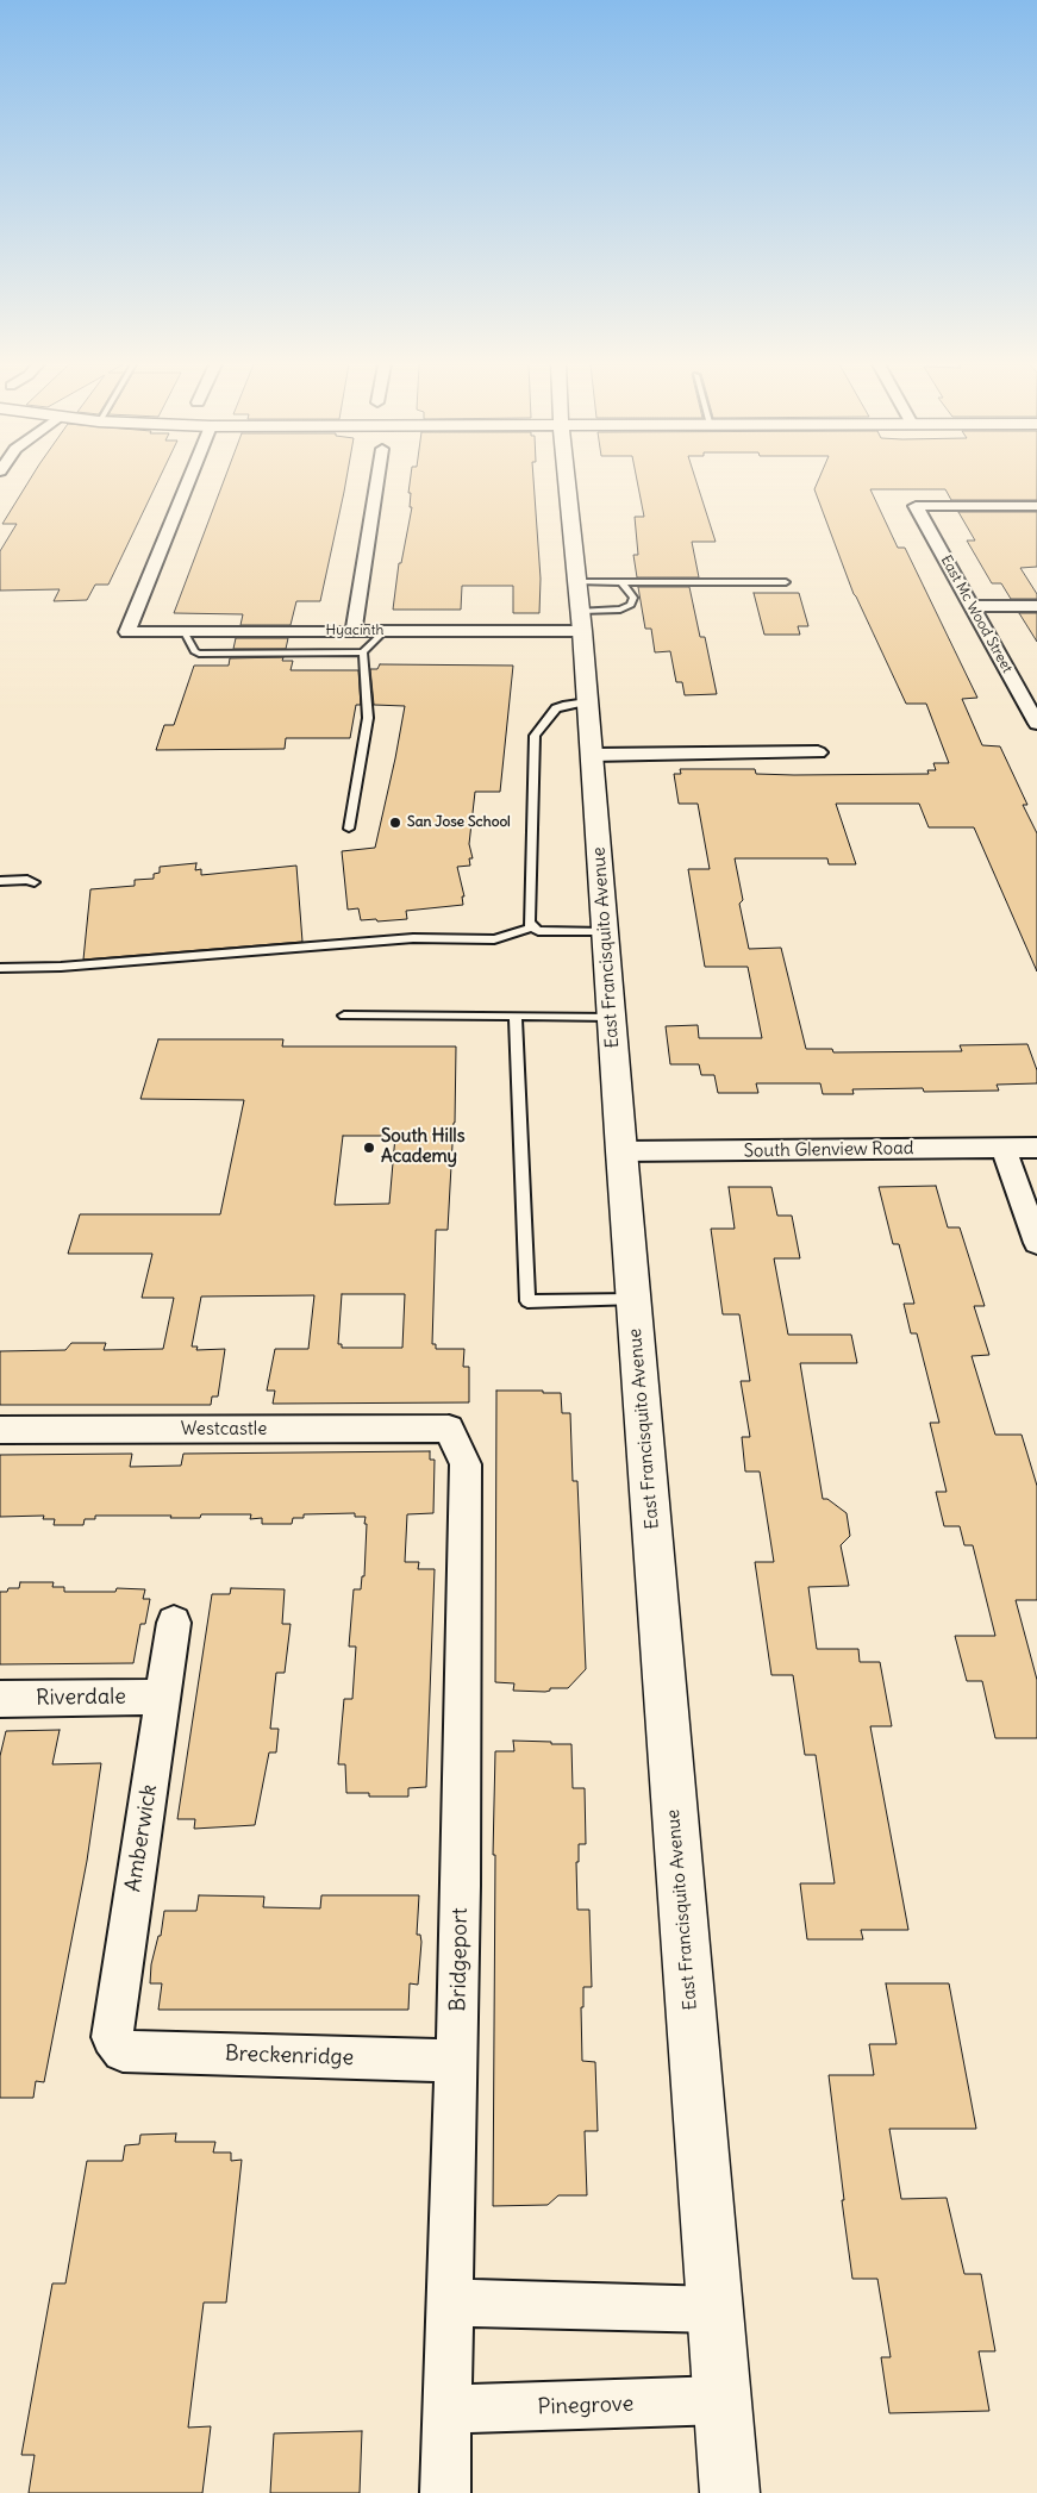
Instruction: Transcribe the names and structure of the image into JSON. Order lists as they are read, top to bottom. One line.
{"streets":{"street":["East Mc Wood Street","Hyacinth","East Francisquito Avenue","South Glenview Road","Westcastle","Riverdale","Amberwick","Bridgeport","Breckenridge","Pinegrove"]},"crossings":[["Hyacinth","East Francisquito Avenue"],["East Francisquito Avenue","South Glenview Road"],["East Francisquito Avenue","Pinegrove"],["Westcastle","Bridgeport"],["Riverdale","Amberwick"],["Amberwick","Breckenridge"],["Bridgeport","Breckenridge"],["Bridgeport","Pinegrove"]],"places":["San Jose School","South Hills Academy"]}
